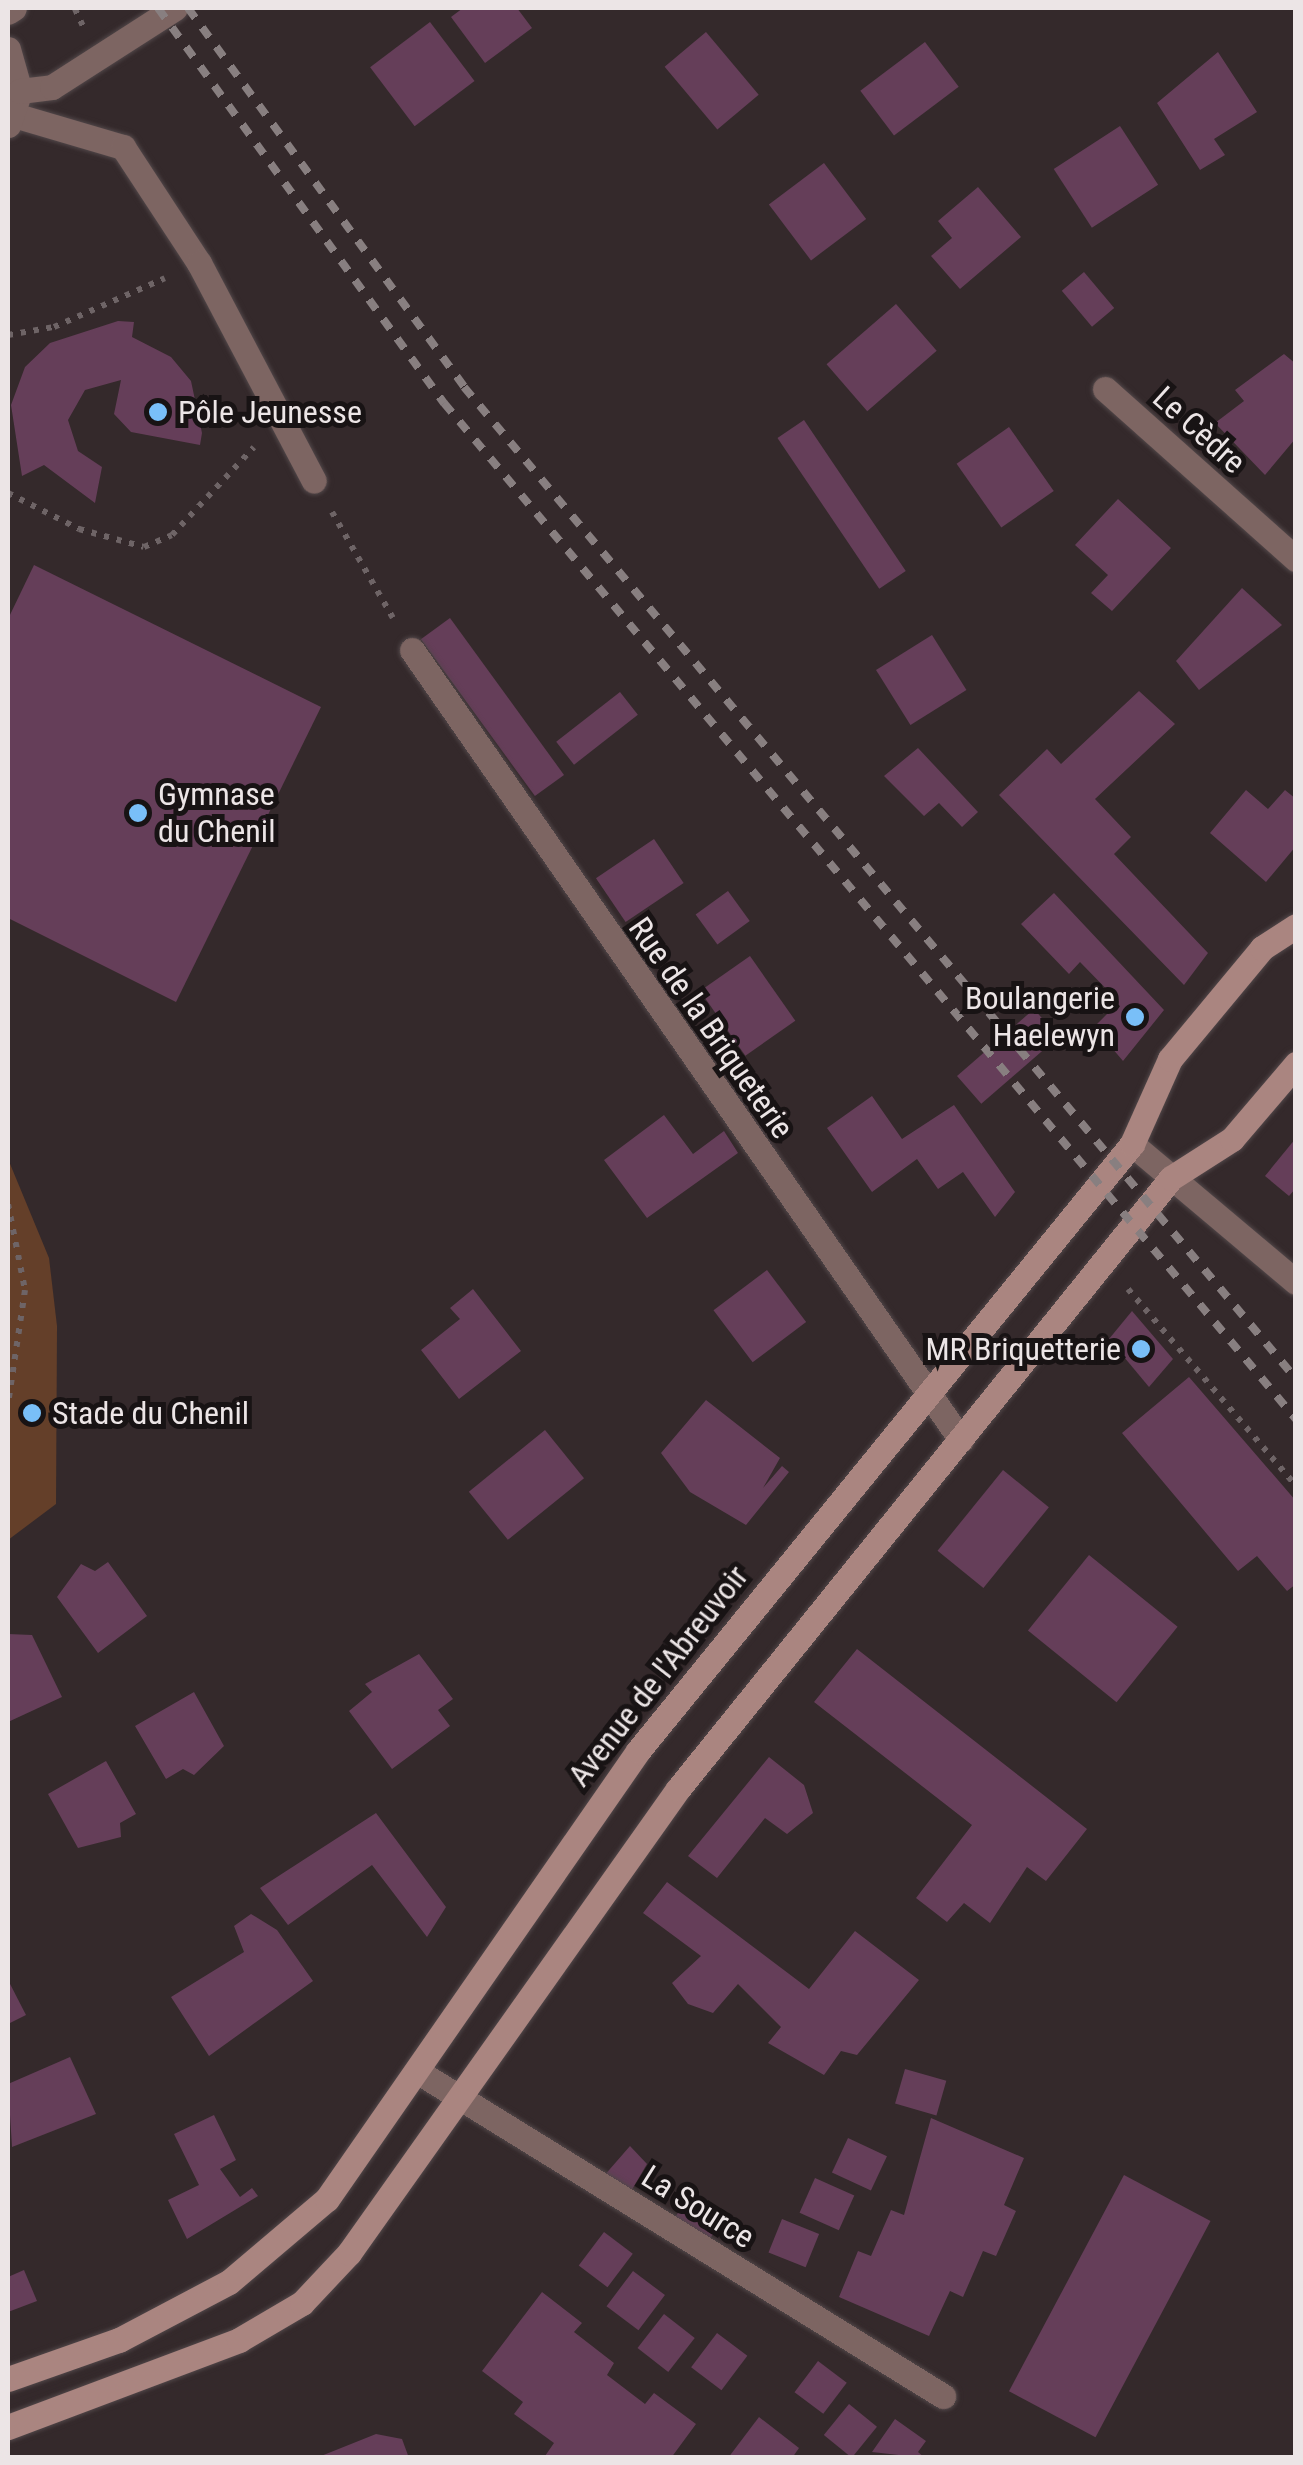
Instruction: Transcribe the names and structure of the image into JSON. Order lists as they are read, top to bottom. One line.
{"streets":{"street":["Le Cèdre","Rue de la Briqueterie","Avenue de l'Abreuvoir","La Source"]},"crossings":[["Rue de la Briqueterie","Avenue de l'Abreuvoir"],["Avenue de l'Abreuvoir","La Source"]],"places":["Pôle Jeunesse","Gymnase du Chenil","Boulangerie Haelewyn","MR Briquetterie","Stade du Chenil"]}
